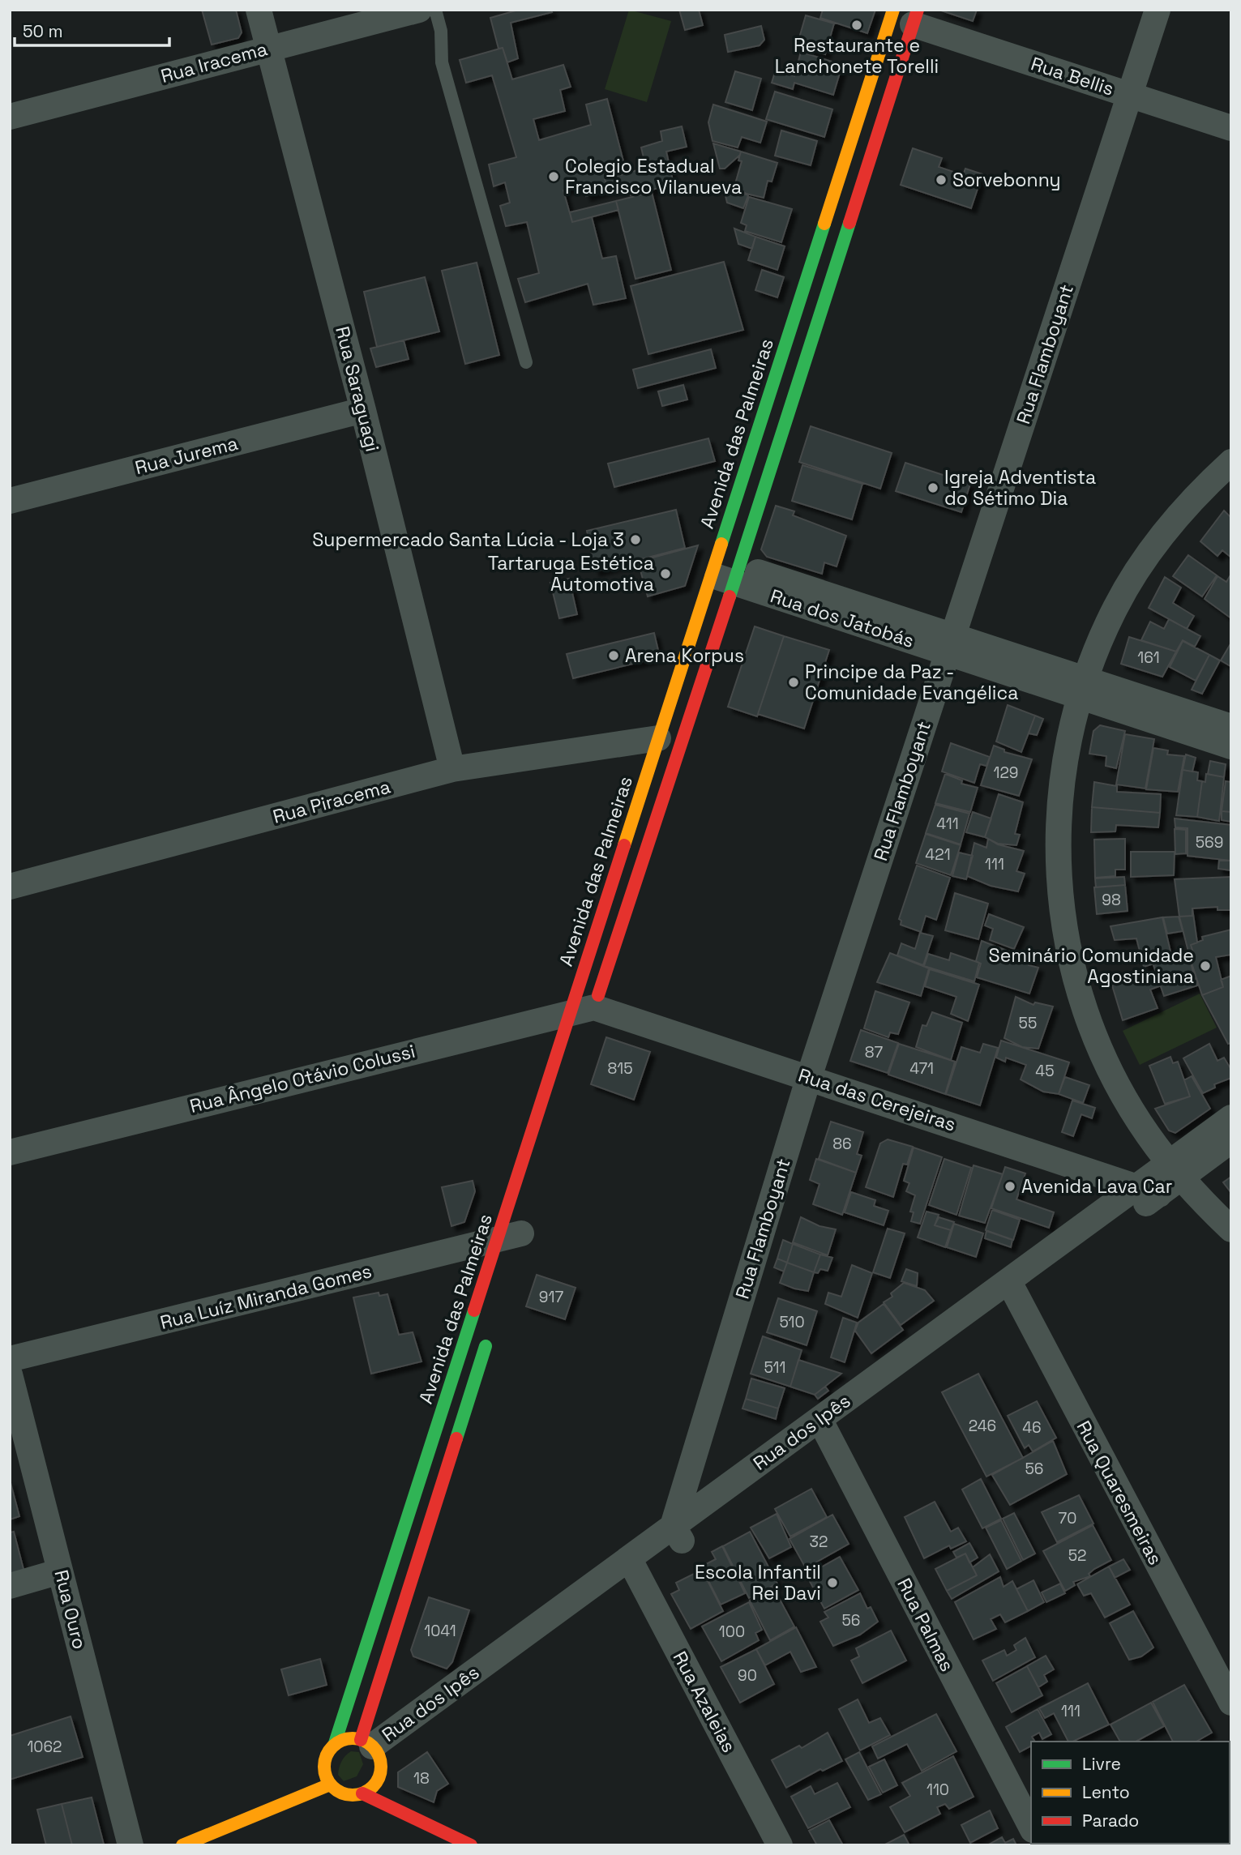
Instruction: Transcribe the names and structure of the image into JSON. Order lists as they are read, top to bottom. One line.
{"streets":{"street":["Rua Iracema","Rua Bellis","Rua Flamboyant","Rua Saraguagi","Avenida das Palmeiras","Rua Jurema","Rua dos Jatobás","Rua Piracema","Rua Ângelo Otávio Colussi","Rua das Cerejeiras","Rua Luíz Miranda Gomes","Rua dos Ipês","Rua Quaresmeiras","Rua Ouro","Rua Palmas","Rua Azaleias"]},"crossings":[["Rua Iracema","Rua Saraguagi"],["Rua Bellis","Rua Flamboyant"],["Rua Bellis","Avenida das Palmeiras"],["Rua Flamboyant","Rua dos Jatobás"],["Rua Flamboyant","Rua das Cerejeiras"],["Rua Flamboyant","Rua dos Ipês"],["Rua Saraguagi","Rua Jurema"],["Rua Saraguagi","Rua Piracema"],["Avenida das Palmeiras","Rua dos Jatobás"],["Avenida das Palmeiras","Rua Piracema"],["Avenida das Palmeiras","Rua Ângelo Otávio Colussi"],["Avenida das Palmeiras","Rua das Cerejeiras"],["Avenida das Palmeiras","Rua Luíz Miranda Gomes"],["Avenida das Palmeiras","Rua dos Ipês"],["Rua Ângelo Otávio Colussi","Rua das Cerejeiras"],["Rua das Cerejeiras","Rua dos Ipês"],["Rua dos Ipês","Rua Quaresmeiras"],["Rua dos Ipês","Rua Palmas"],["Rua dos Ipês","Rua Azaleias"]],"places":["Restaurante e Lanchonete Torelli","Colegio Estadual Francisco Vilanueva","Sorvebonny","Igreja Adventista do Sétimo Dia","Supermercado Santa Lúcia - Loja 3","Tartaruga Estética Automotiva","Arena Korpus","Principe da Paz - Comunidade Evangélica","Seminário Comunidade Agostiniana","Avenida Lava Car","Escola Infantil Rei Davi"],"house_numbers":["161","129","411","569","421","111","98","55","87","815","471","45","86","917","510","511","246","46","56","70","32","52","56","1041","100","90","111","1062","18","110"],"legend":["Livre","Lento","Parado"],"scale_bar":"50 m"}
